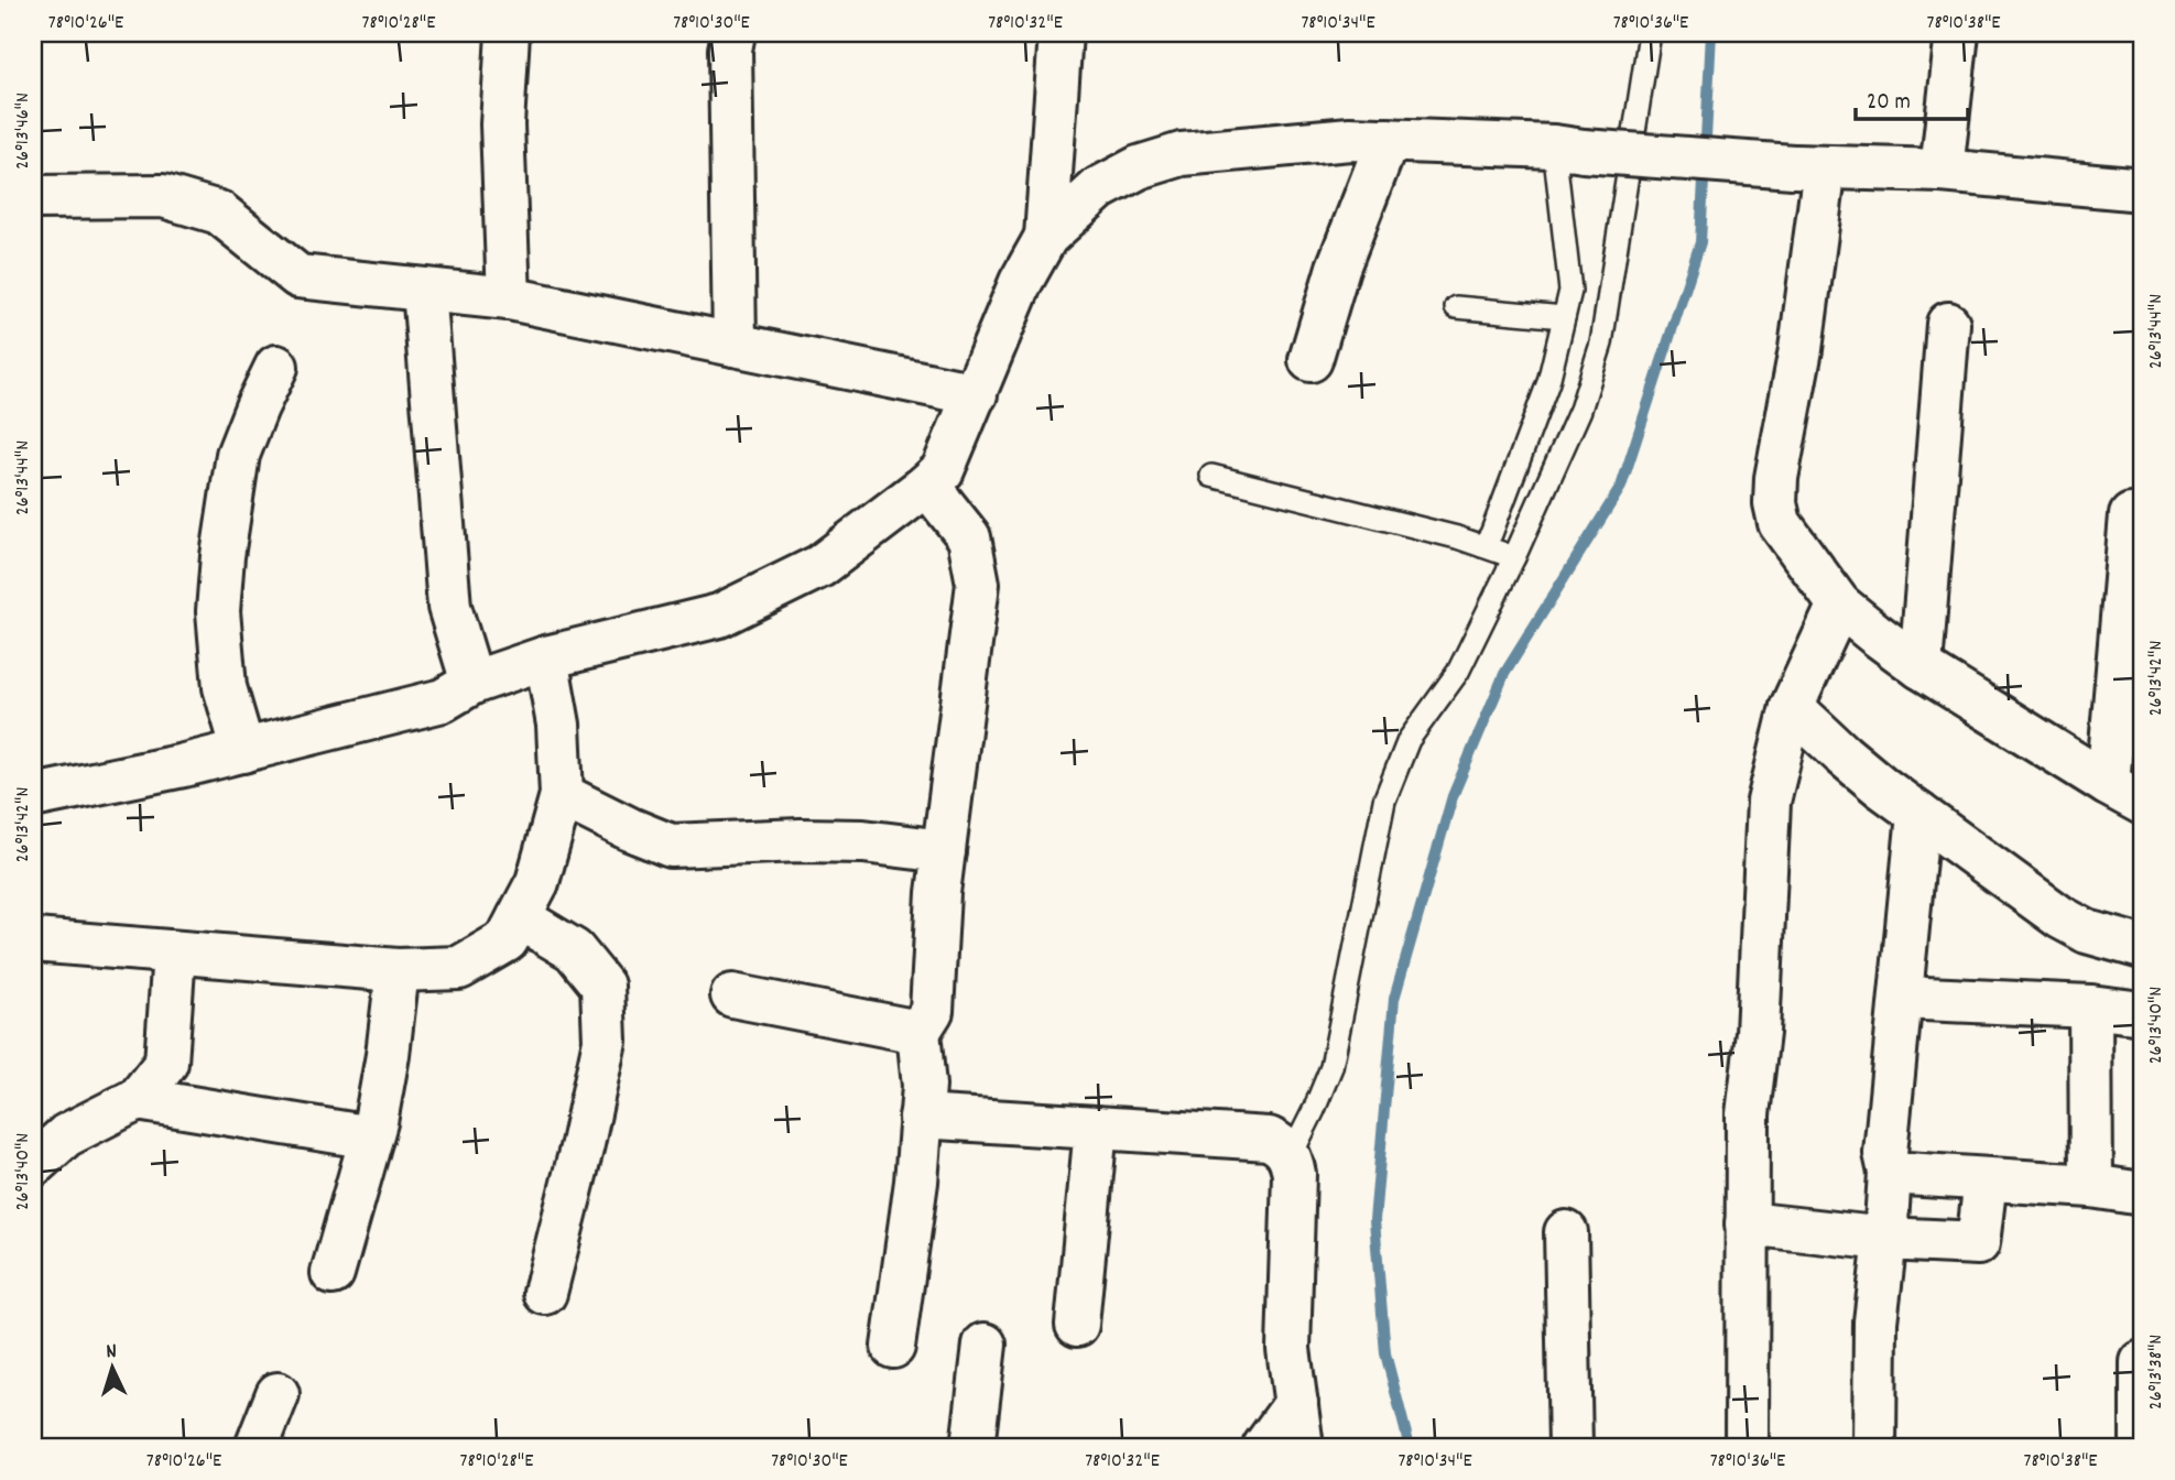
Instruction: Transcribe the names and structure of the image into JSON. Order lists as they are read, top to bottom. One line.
{"scale_bar":"20 m","north":"top","coordinates":["78°10'26\"E","78°10'28\"E","78°10'30\"E","78°10'32\"E","78°10'34\"E","78°10'36\"E","78°10'38\"E","26°13'46\"N","26°13'44\"N","26°13'42\"N","26°13'40\"N","26°13'38\"N"]}
